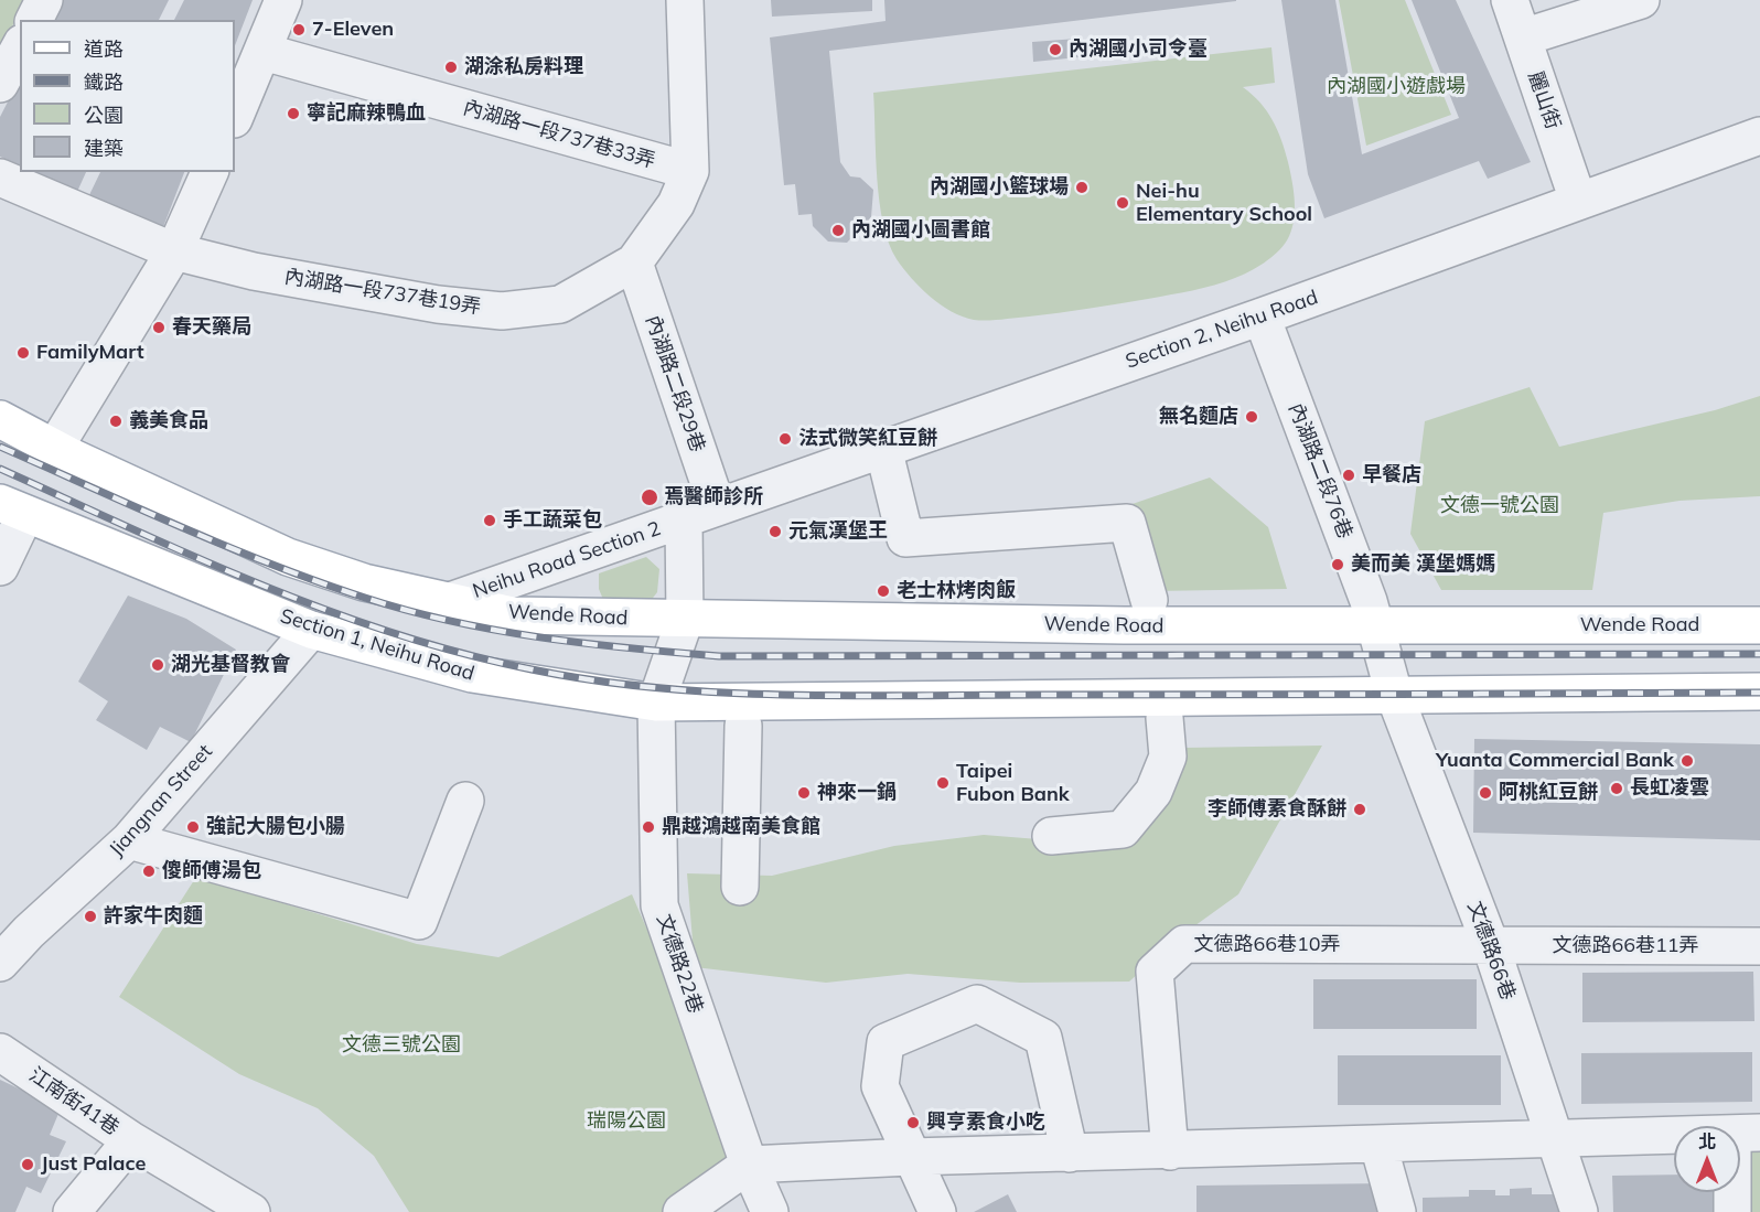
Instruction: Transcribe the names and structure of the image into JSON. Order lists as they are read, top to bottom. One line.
{"streets":{"main road":["Wende Road","Section 1, Neihu Road"],"street":["麗山街","內湖路一段737巷33弄","內湖路一段737巷19弄","Section 2, Neihu Road","內湖路二段29巷","內湖路二段76巷","Neihu Road Section 2","Jiangnan Street","文德路66巷10弄","文德路66巷11弄","文德路66巷","文德路22巷","江南街41巷"]},"crossings":[["麗山街","Section 2, Neihu Road"],["內湖路一段737巷33弄","內湖路一段737巷19弄"],["內湖路一段737巷19弄","內湖路二段29巷"],["Section 2, Neihu Road","內湖路二段29巷"],["Section 2, Neihu Road","內湖路二段76巷"],["Section 2, Neihu Road","Neihu Road Section 2"],["內湖路二段76巷","Wende Road"],["內湖路二段76巷","文德路66巷"],["Neihu Road Section 2","Wende Road"],["Section 1, Neihu Road","Jiangnan Street"],["Section 1, Neihu Road","文德路22巷"],["文德路66巷10弄","文德路66巷11弄"],["文德路66巷10弄","文德路66巷"],["文德路66巷11弄","文德路66巷"]],"parks":["內湖國小遊戲場","文德一號公園","文德三號公園","瑞陽公園"],"places":["7-Eleven","內湖國小司令臺","湖涂私房料理","寧記麻辣鴨血","內湖國小籃球場","Nei-hu Elementary School","內湖國小圖書館","春天藥局","FamilyMart","無名麵店","義美食品","法式微笑紅豆餅","早餐店","焉醫師診所","手工蔬菜包","元氣漢堡王","美而美 漢堡媽媽","老士林烤肉飯","湖光基督教會","Yuanta Commercial Bank","Taipei Fubon Bank","長虹凌雲","神來一鍋","阿桃紅豆餅","李師傅素食酥餅","強記大腸包小腸","鼎越鴻越南美食館","傻師傅湯包","許家牛肉麵","興亨素食小吃","Just Palace"],"legend":["道路","鐵路","公園","建築"],"north":"top"}
